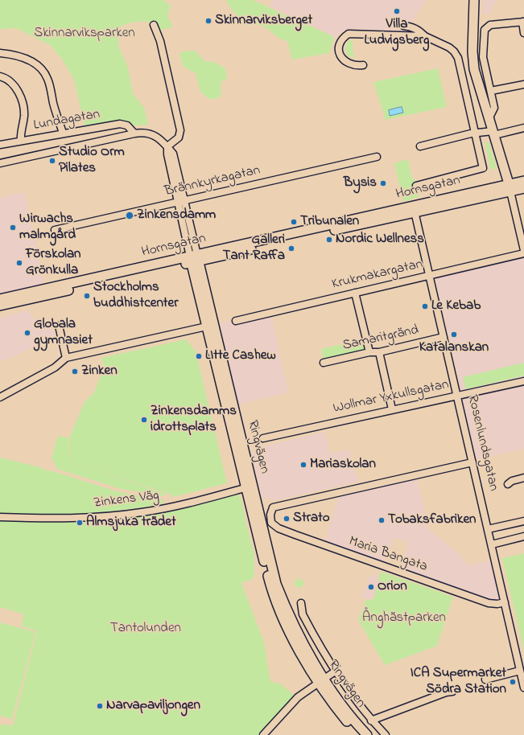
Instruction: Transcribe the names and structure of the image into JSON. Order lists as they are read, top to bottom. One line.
{"streets":{"main road":["Hornsgatan","Ringvägen"],"street":["Lundagatan","Brännkyrkagatan","Krukmakargatan","Samaritgränd","Wollmar Yxkullsgatan","Rosenlundsgatan","Zinkens Väg","Maria Bangata"]},"crossings":[["Lundagatan","Ringvägen"],["Brännkyrkagatan","Ringvägen"],["Hornsgatan","Rosenlundsgatan"],["Hornsgatan","Ringvägen"],["Krukmakargatan","Rosenlundsgatan"],["Samaritgränd","Rosenlundsgatan"],["Wollmar Yxkullsgatan","Rosenlundsgatan"],["Rosenlundsgatan","Maria Bangata"],["Ringvägen","Zinkens Väg"]],"parks":["Skinnarviksparken","Ånghästparken","Tantolunden"],"places":["Villa Ludvigsberg","Skinnarviksberget","Studio Orm Pilates","Bysis","Zinkensdamm","Tribunalen","Wirwachs malmgård","Nordic Wellness","Galleri Tant Raffa","Förskolan Grönkulla","Stockholms buddhistcenter","Le Kebab","Globala gymnasiet","Katalanskan","LItte Cashew","Zinken","Zinkensdamms idrottsplats","Mariaskolan","Strato","Tobaksfabriken","Almsjuka trädet","Orion","ICA Supermarket Södra Station","Narvapaviljongen"]}
